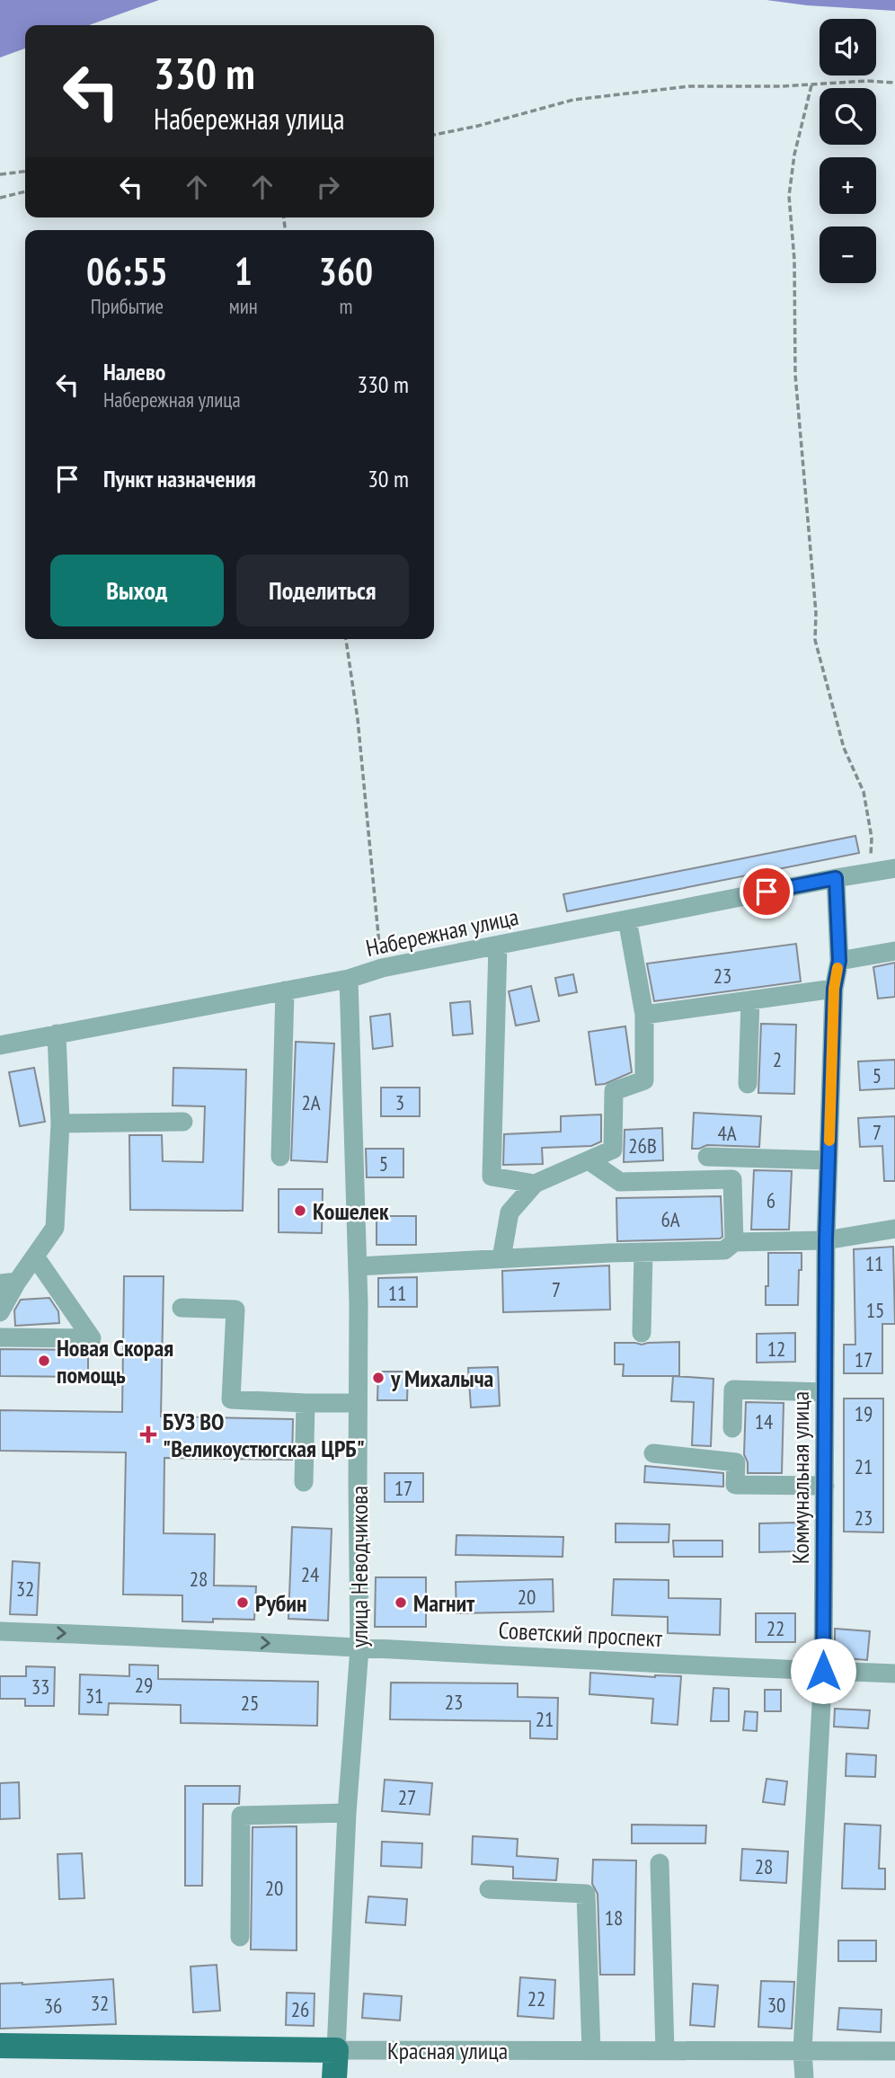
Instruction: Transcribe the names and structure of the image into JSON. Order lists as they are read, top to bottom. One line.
{"streets":{"main road":["улица Неводчикова","Красная улица"],"street":["Набережная улица","Коммунальная улица","Советский проспект"]},"crossings":[["Набережная улица","Коммунальная улица"],["Набережная улица","улица Неводчикова"],["Коммунальная улица","Советский проспект"],["Коммунальная улица","Красная улица"],["улица Неводчикова","Советский проспект"],["улица Неводчикова","Красная улица"]],"one_way":["Советский проспект"],"places":{"other":["Кошелек","Новая Скорая помощь","у Михалыча","Рубин","Магнит"],"health":["БУЗ ВО \"Великоустюгская ЦРБ\""]},"house_numbers":["23","2","5","2А","3","7","4А","26В","5","6","6А","11","7","11","15","12","17","19","14","21","17","23","24","28","32","20","22","29","33","31","23","25","21","27","28","20","18","22","32","30","36","26"],"page":{"map_buttons":["+","−"],"turn":["330 m","Набережная улица"],"eta":["06:55","Прибытие","1","мин","360","m"],"list":[{"name":"Налево","note":"Набережная улица","value":"330 m"},{"name":"Пункт назначения","value":"30 m"}],"buttons":["Выход","Поделиться"]}}
